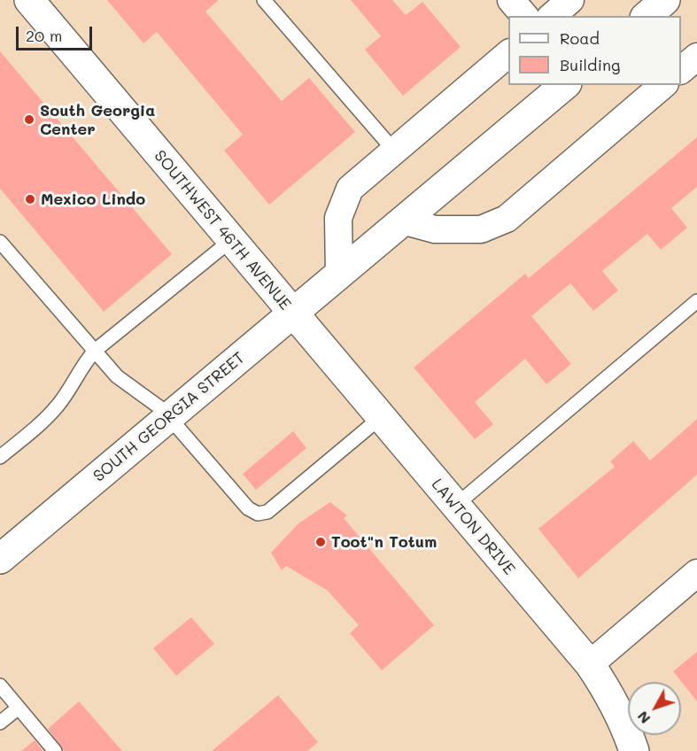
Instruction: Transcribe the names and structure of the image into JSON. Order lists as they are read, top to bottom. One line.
{"streets":{"street":["SOUTHWEST 46TH AVENUE","SOUTH GEORGIA STREET","LAWTON DRIVE"]},"crossings":[["SOUTHWEST 46TH AVENUE","SOUTH GEORGIA STREET"],["SOUTHWEST 46TH AVENUE","LAWTON DRIVE"],["SOUTH GEORGIA STREET","LAWTON DRIVE"]],"places":["South Georgia Center","Mexico Lindo","Toot\"n Totum"],"legend":["Road","Building"],"scale_bar":"20 m","north":"bottom left"}
